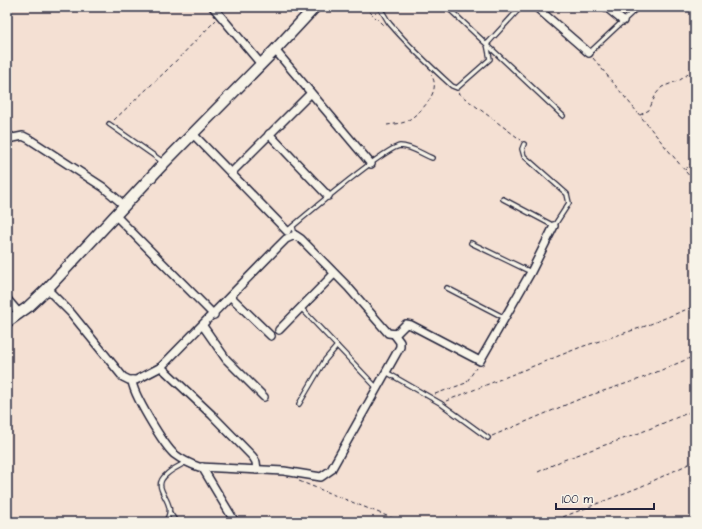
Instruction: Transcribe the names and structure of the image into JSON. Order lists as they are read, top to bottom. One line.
{"scale_bar":"100 m"}
